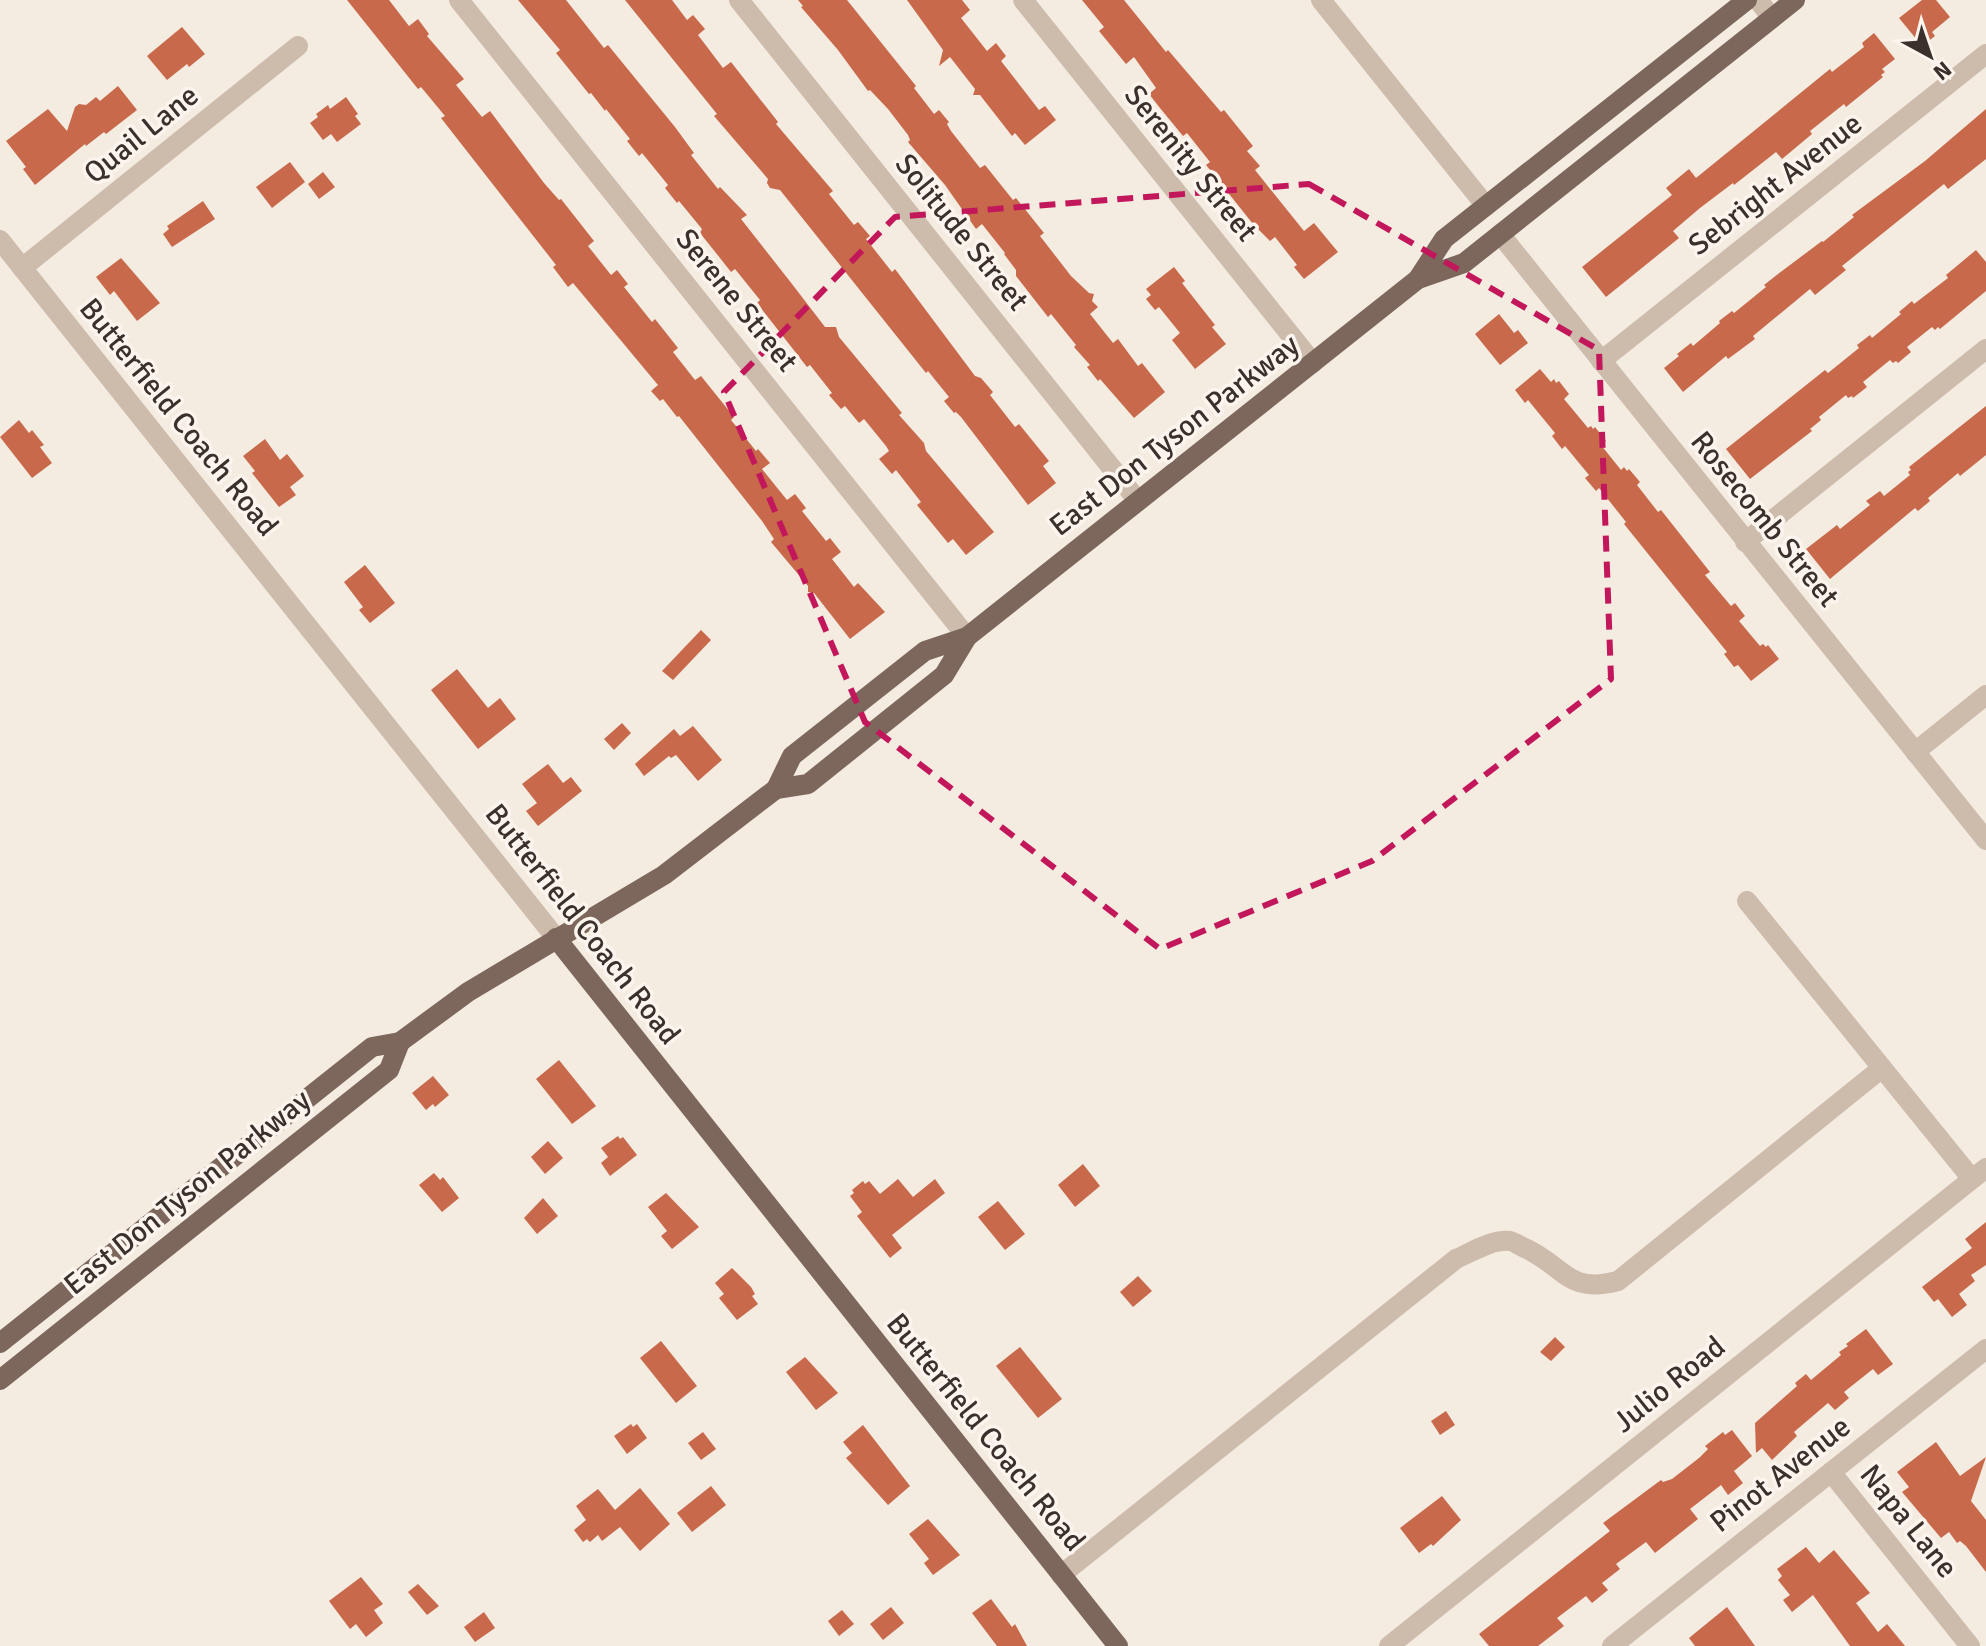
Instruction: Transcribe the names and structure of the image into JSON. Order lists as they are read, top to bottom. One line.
{"streets":{"main road":["Butterfield Coach Road","East Don Tyson Parkway"],"street":["Quail Lane","Serenity Street","Sebright Avenue","Solitude Street","Serene Street","Rosecomb Street","Julio Road","Pinot Avenue","Napa Lane"]},"crossings":[["Quail Lane","Butterfield Coach Road"],["Serenity Street","East Don Tyson Parkway"],["Sebright Avenue","Rosecomb Street"],["Solitude Street","East Don Tyson Parkway"],["Serene Street","East Don Tyson Parkway"],["Butterfield Coach Road","East Don Tyson Parkway"],["East Don Tyson Parkway","Rosecomb Street"],["Pinot Avenue","Napa Lane"]],"north":"bottom right"}
